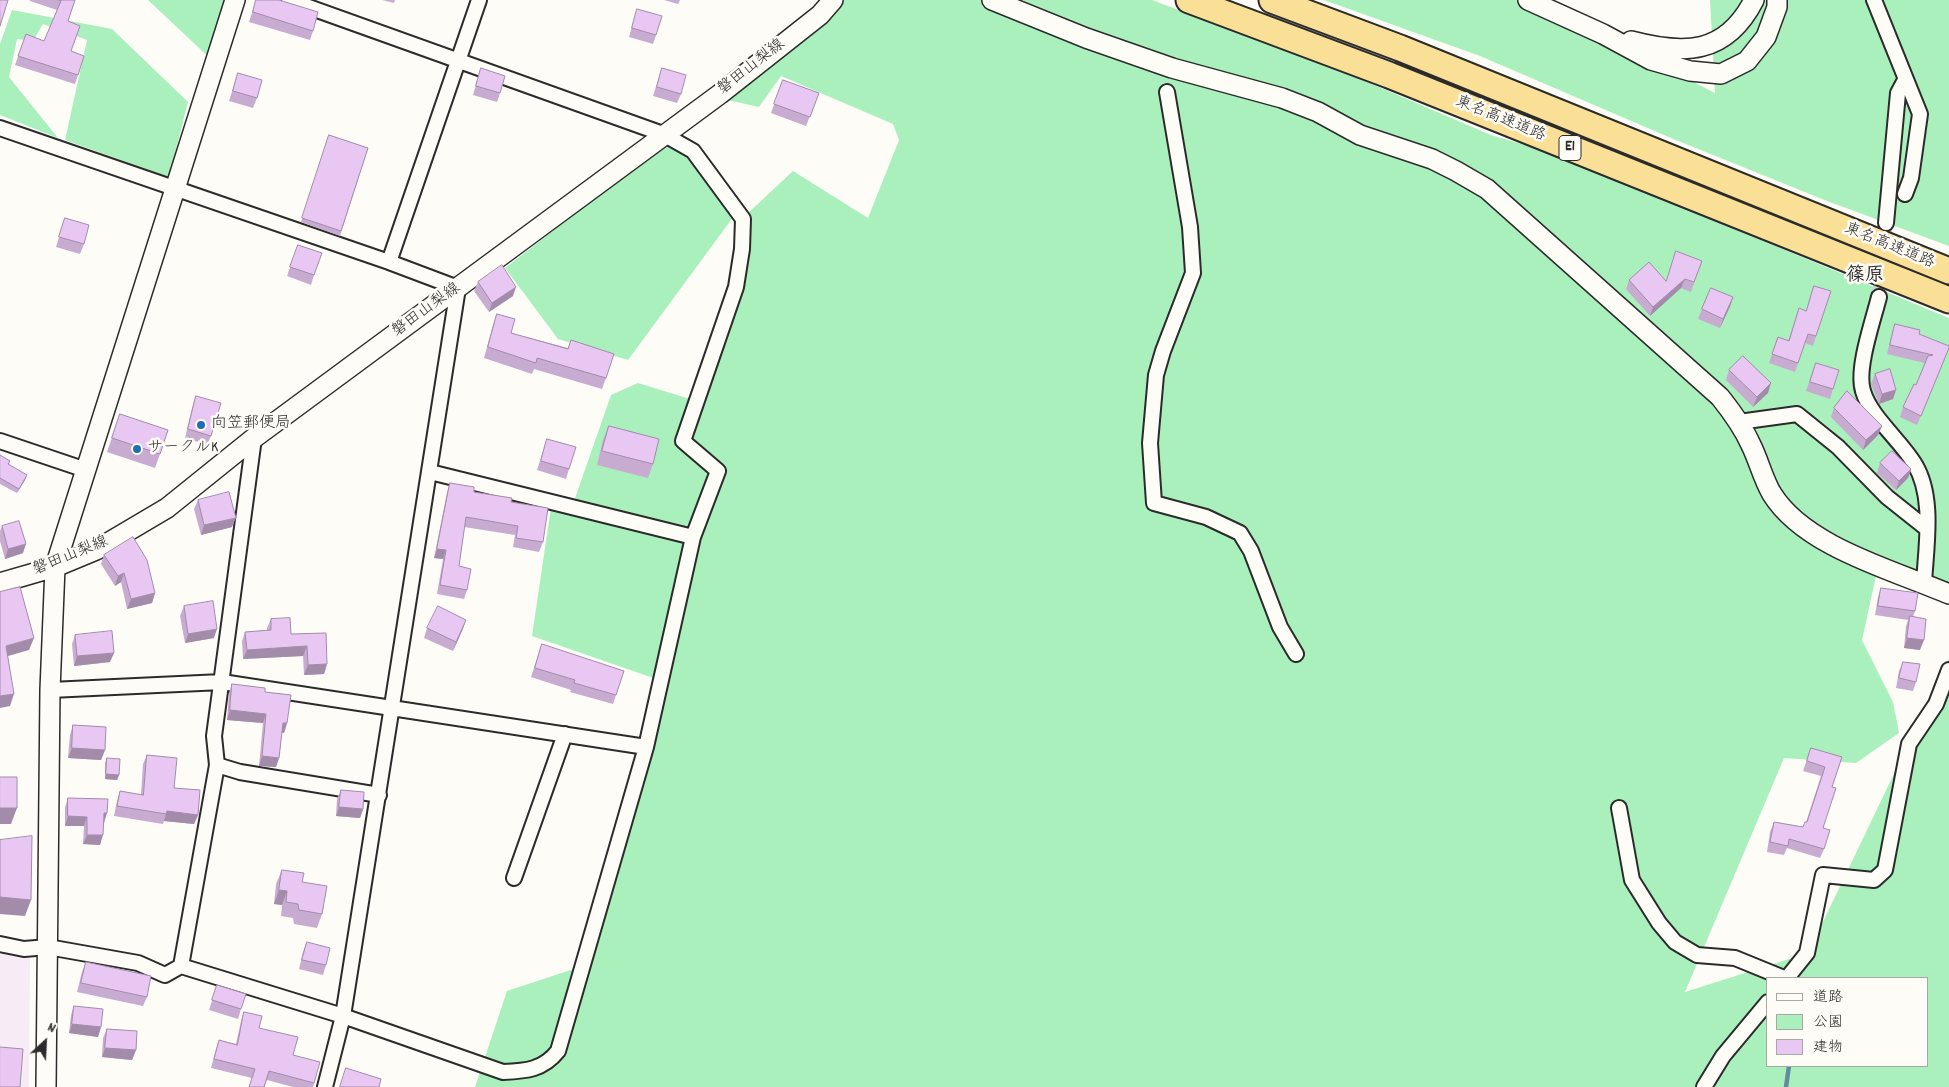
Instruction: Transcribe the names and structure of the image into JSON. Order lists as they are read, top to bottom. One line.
{"streets":{"highway":["東名高速道路","E1"],"street":["磐田山梨線"]},"districts":["篠原"],"places":["向笠郵便局","サークルK"],"legend":["道路","公園","建物"],"north":"top right"}
